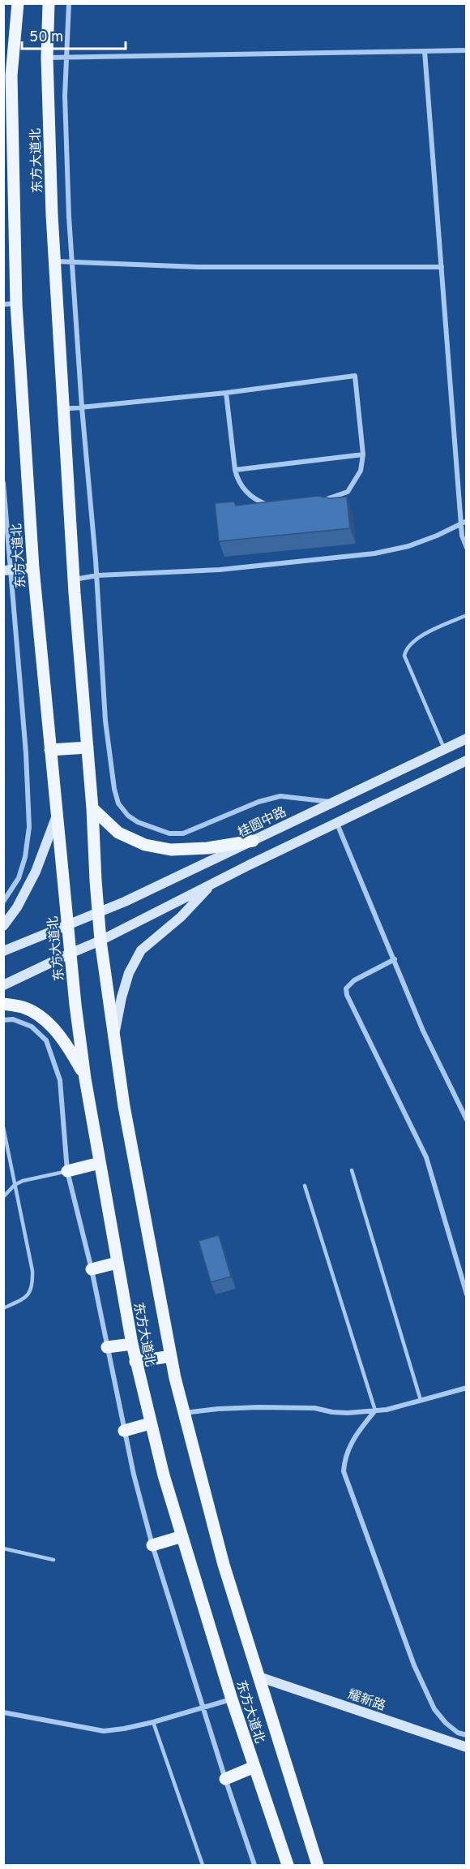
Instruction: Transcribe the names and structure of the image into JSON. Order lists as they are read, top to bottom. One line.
{"streets":{"main road":["东方大道北","桂圆中路","耀新路"]},"crossings":[["东方大道北","桂圆中路"],["东方大道北","耀新路"]],"scale_bar":"50 m"}
